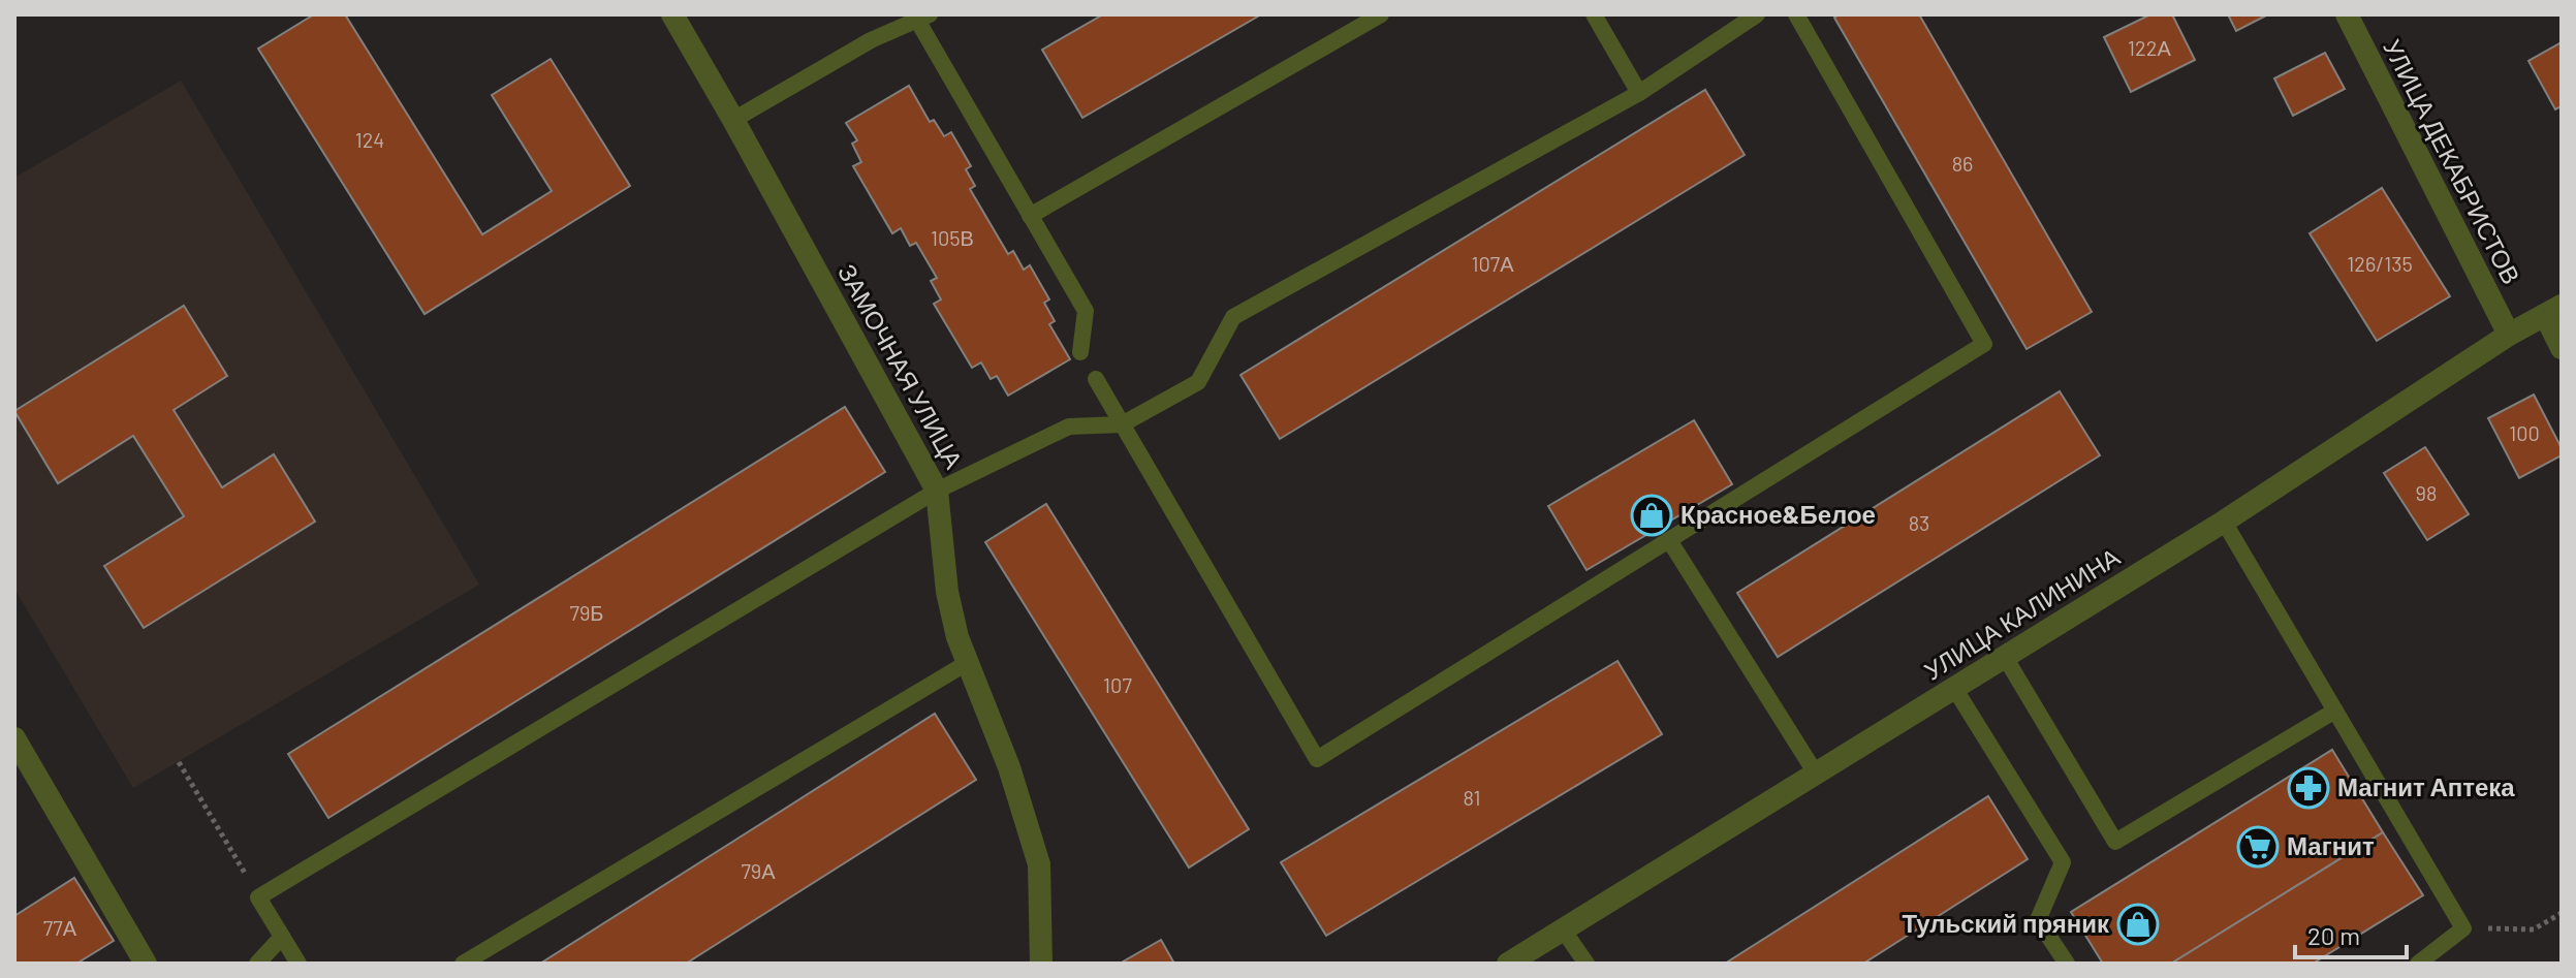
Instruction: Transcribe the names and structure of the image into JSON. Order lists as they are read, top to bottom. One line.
{"streets":{"street":["УЛИЦА ДЕКАБРИСТОВ","ЗАМОЧНАЯ УЛИЦА","УЛИЦА КАЛИНИНА"]},"crossings":[["УЛИЦА ДЕКАБРИСТОВ","УЛИЦА КАЛИНИНА"]],"places":{"shop":["Красное&Белое","Тульский пряник"],"pharmacy":["Магнит Аптека"],"supermarket":["Магнит"]},"house_numbers":["122А","124","86","105В","107А","126/135","100","98","83","79Б","107","81","79А","77А"],"scale_bar":"20 m"}
